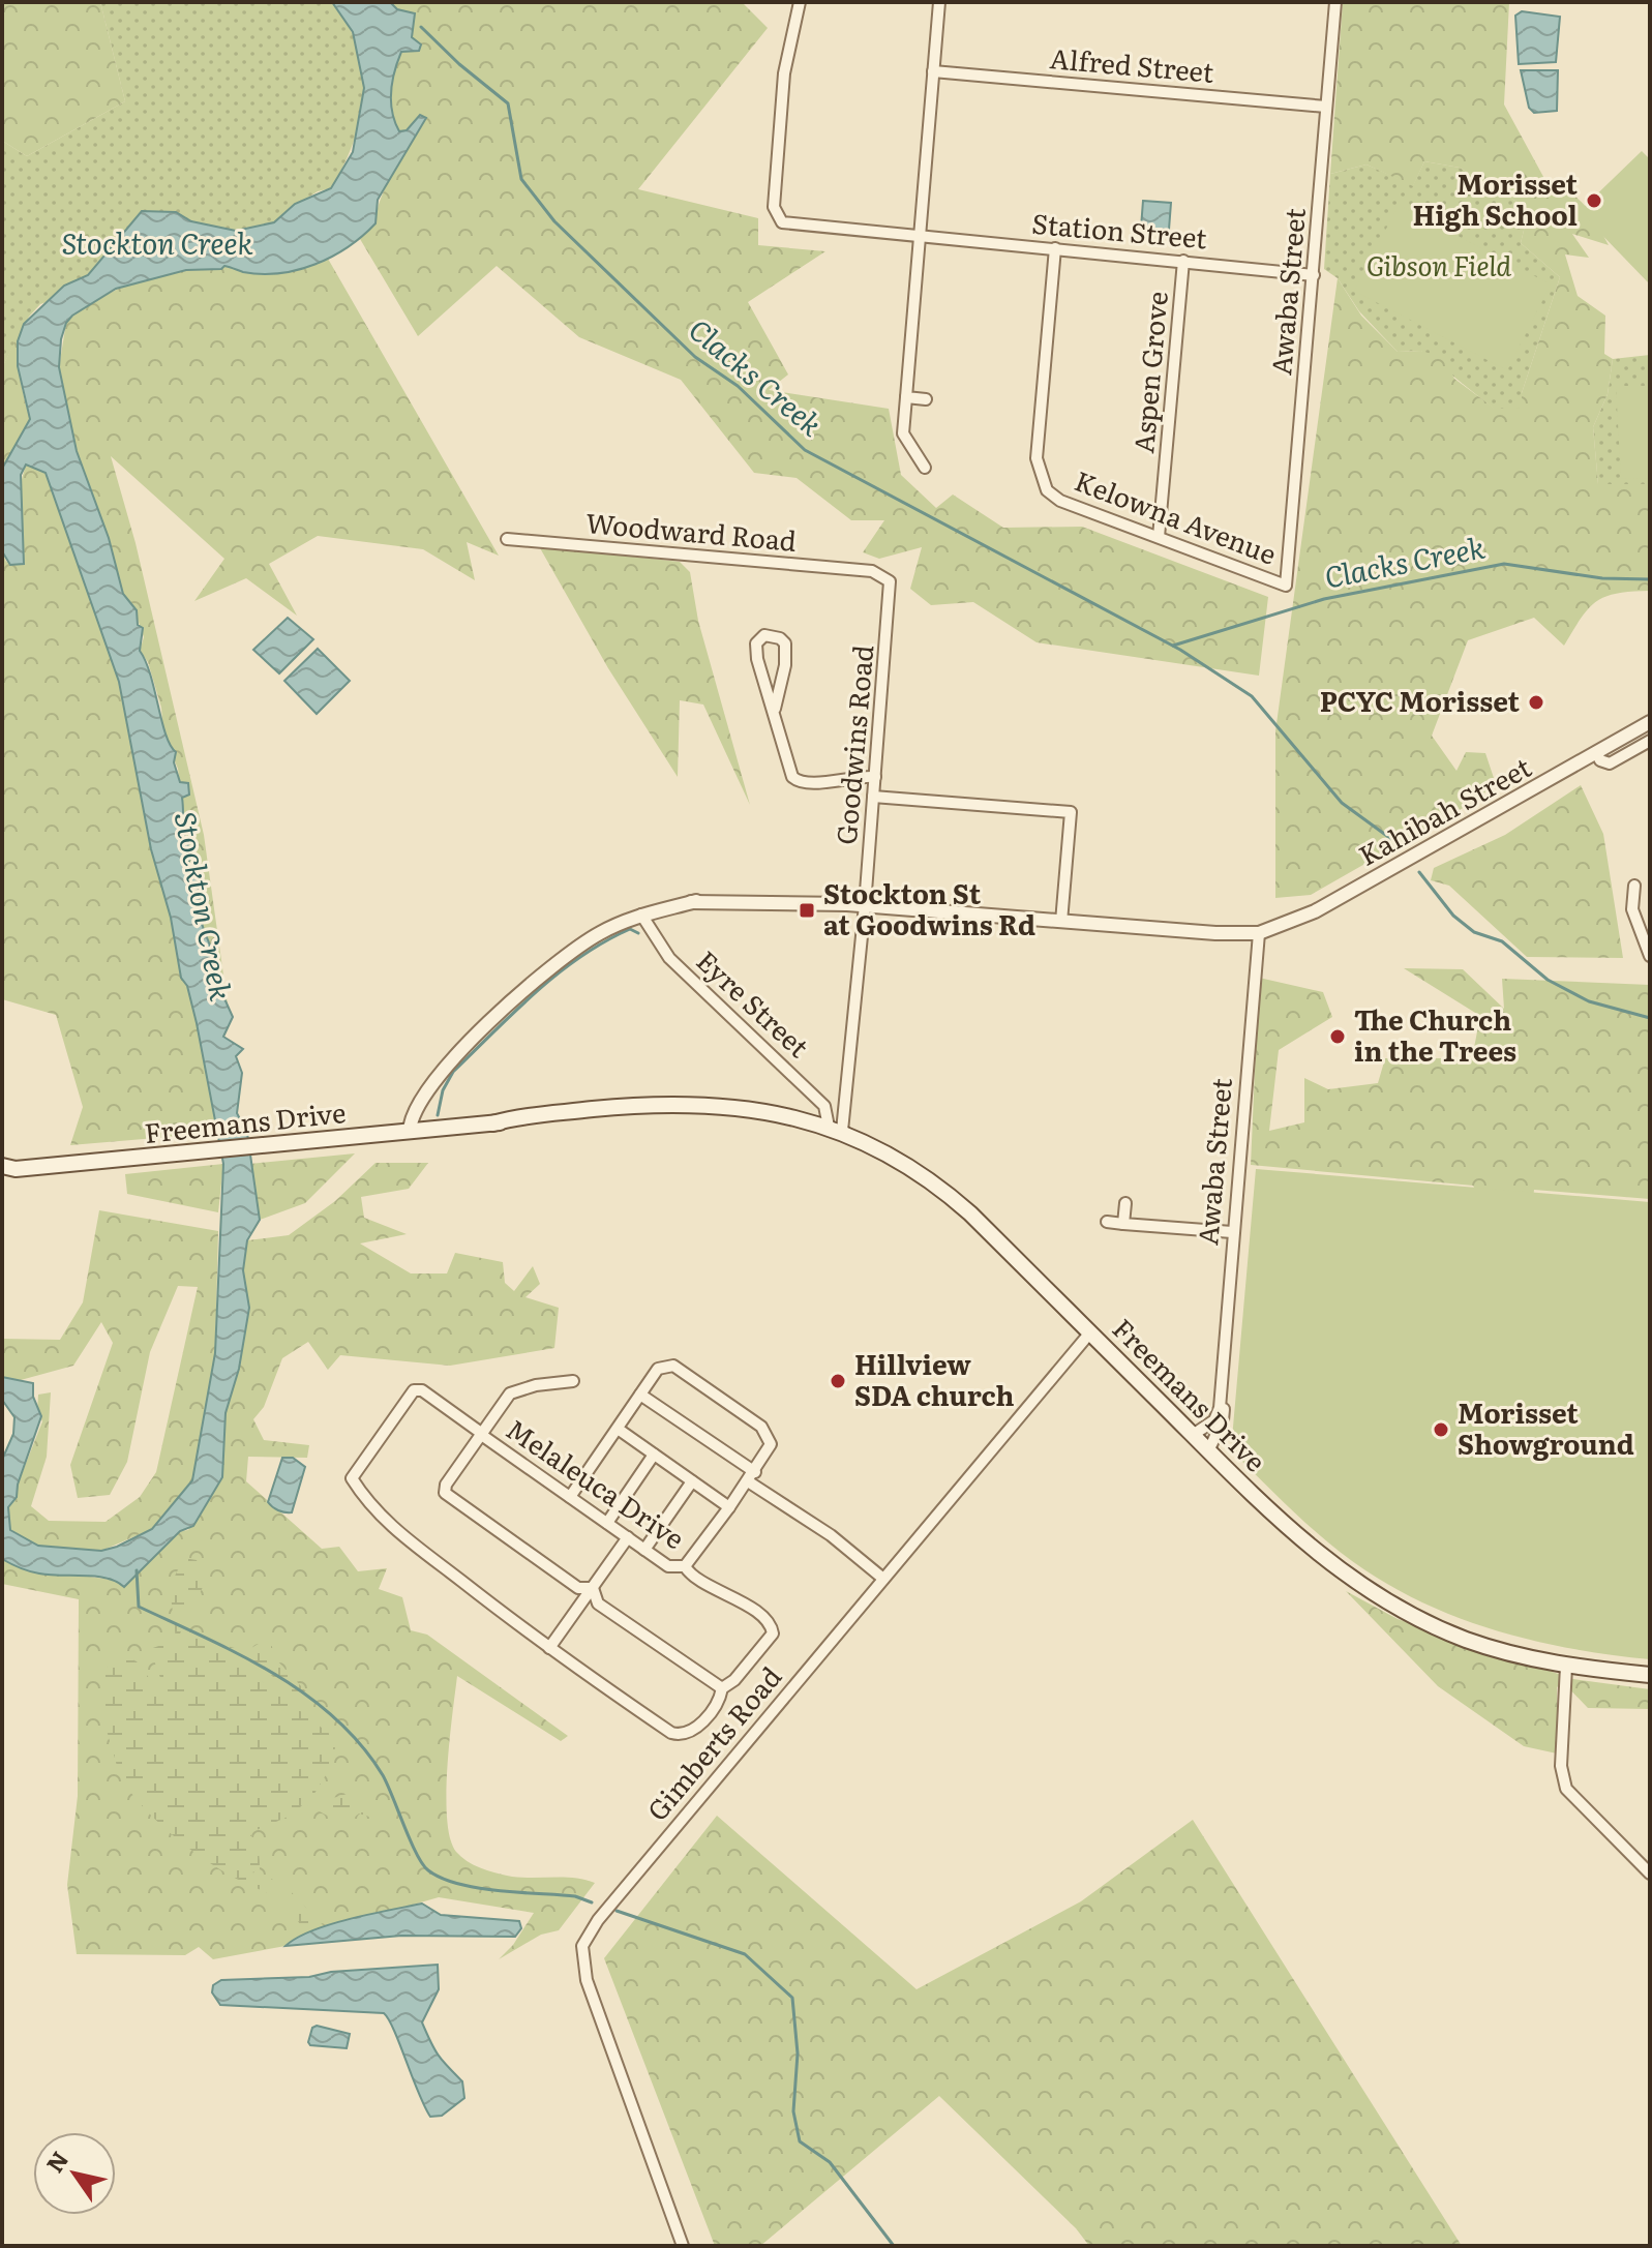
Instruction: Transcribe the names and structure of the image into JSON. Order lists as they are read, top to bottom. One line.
{"streets":{"main road":["Freemans Drive"],"street":["Alfred Street","Station Street","Awaba Street","Aspen Grove","Kelowna Avenue","Woodward Road","Goodwins Road","Kahibah Street","Eyre Street","Melaleuca Drive","Gimberts Road"]},"crossings":[["Alfred Street","Awaba Street"],["Station Street","Awaba Street"],["Station Street","Aspen Grove"],["Station Street","Kelowna Avenue"],["Awaba Street","Kelowna Avenue"],["Awaba Street","Kahibah Street"],["Awaba Street","Freemans Drive"],["Aspen Grove","Kelowna Avenue"],["Woodward Road","Goodwins Road"],["Goodwins Road","Eyre Street"],["Goodwins Road","Freemans Drive"],["Eyre Street","Freemans Drive"],["Freemans Drive","Gimberts Road"]],"water":["Stockton Creek","Clacks Creek"],"parks":["Gibson Field"],"places":{"other":["Morisset High School","PCYC Morisset","The Church in the Trees","Hillview SDA church","Morisset Showground"],"transit":["Stockton St at Goodwins Rd"]},"north":"top left"}
